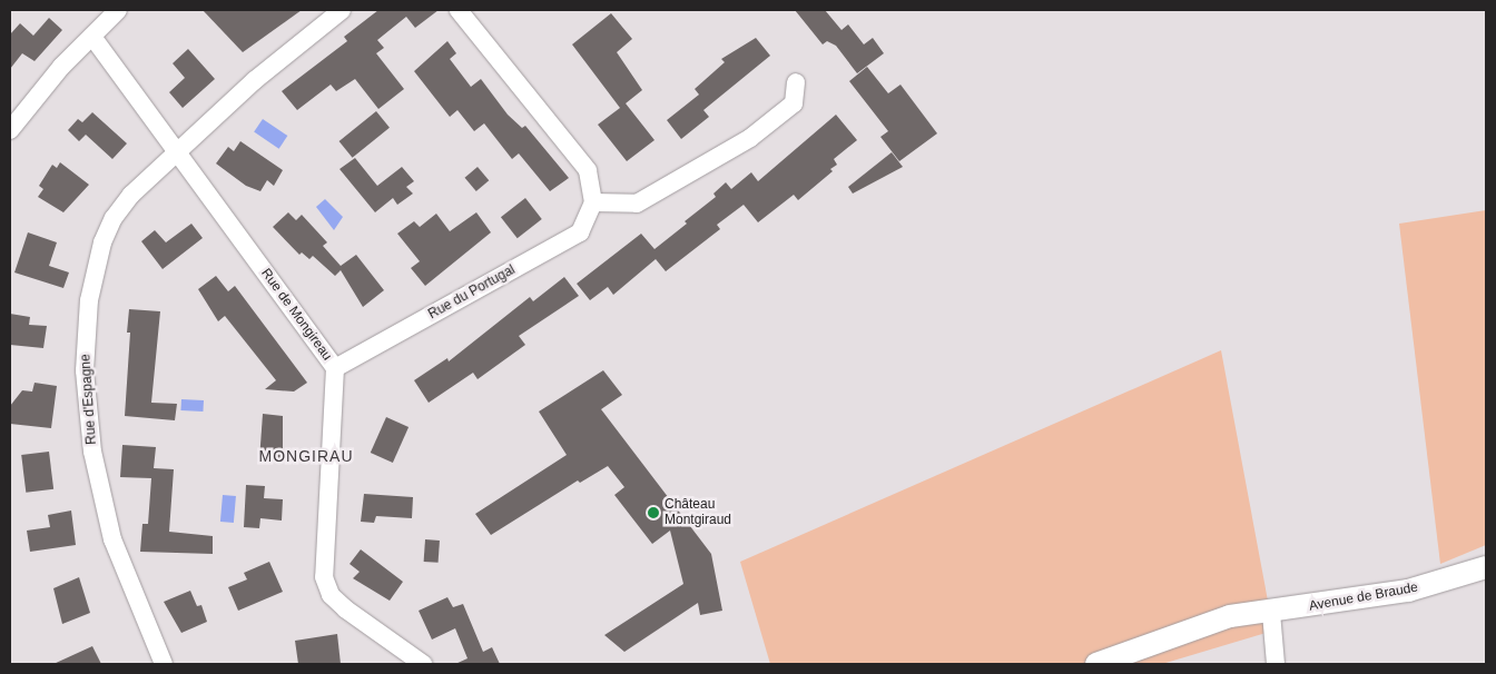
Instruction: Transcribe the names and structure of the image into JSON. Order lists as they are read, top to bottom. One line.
{"streets":{"street":["Rue du Portugal","Rue de Mongireau","Rue d'Espagne","Avenue de Braude"]},"crossings":[["Rue du Portugal","Rue de Mongireau"],["Rue de Mongireau","Rue d'Espagne"]],"districts":["MONGIRAU"],"places":["Château Montgiraud"]}
